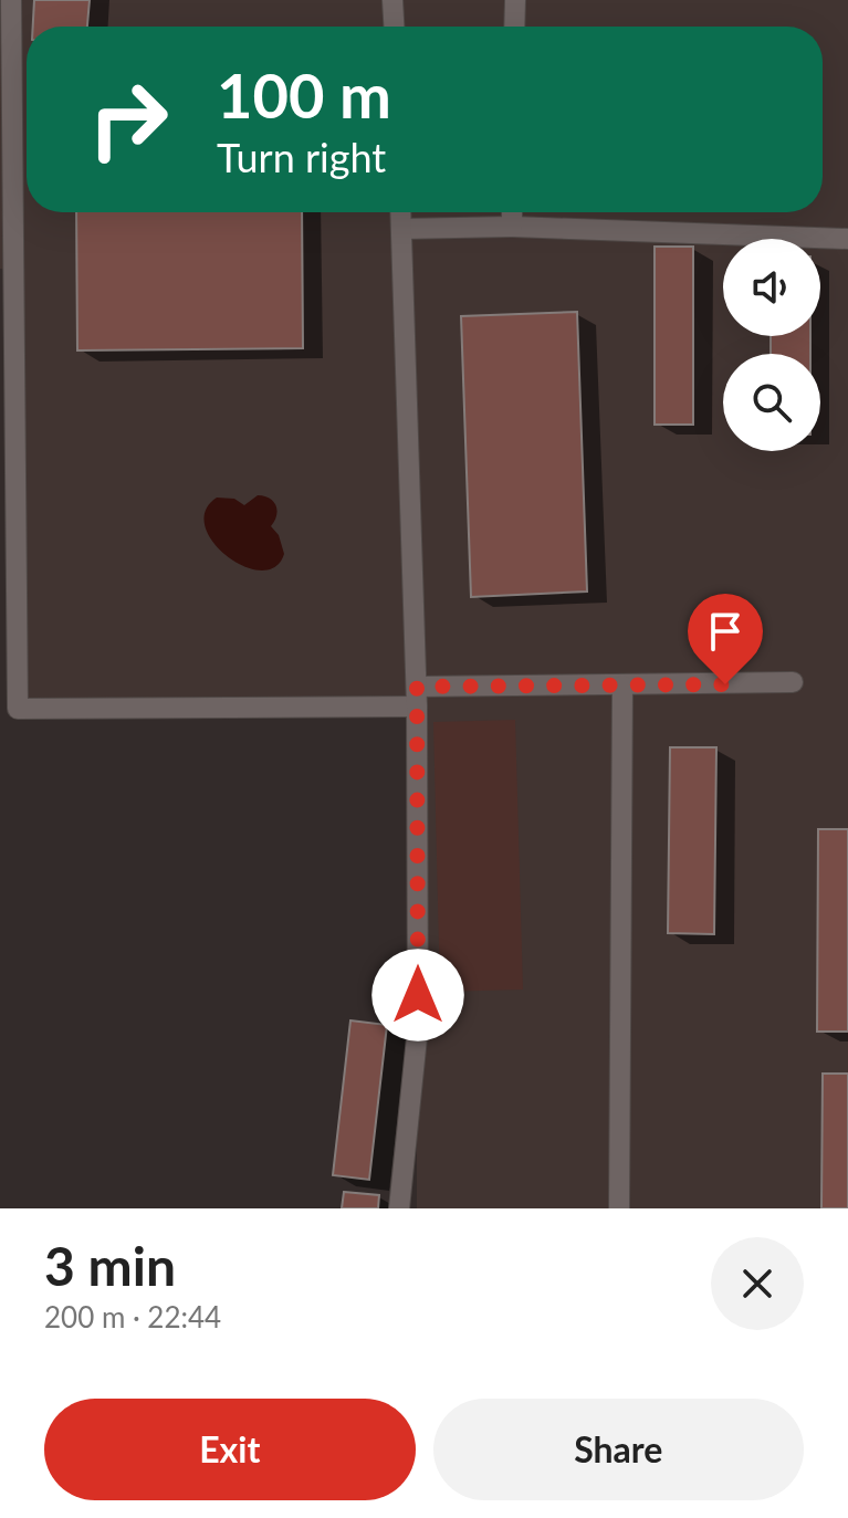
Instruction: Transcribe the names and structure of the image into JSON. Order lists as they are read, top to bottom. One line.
{"page":{"turn":["100 m","Turn right"],"heading":["3 min","200 m · 22:44"],"buttons":["Exit","Share"]}}
